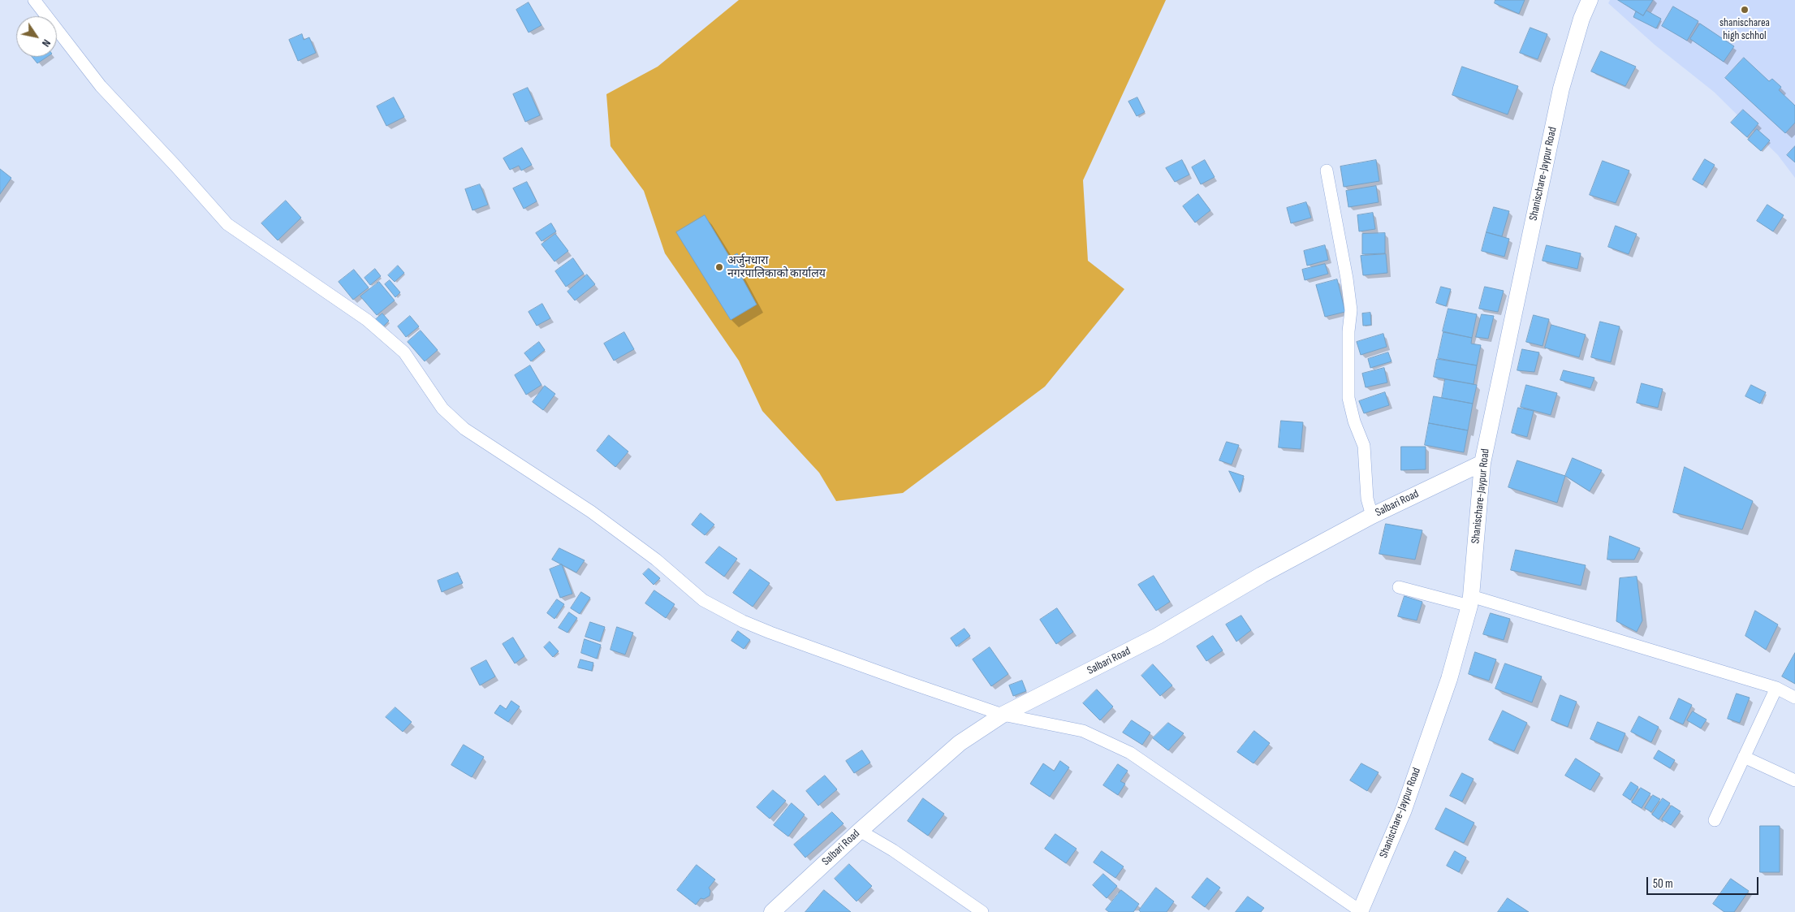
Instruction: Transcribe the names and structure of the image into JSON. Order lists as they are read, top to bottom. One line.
{"streets":{"street":["Shanischare-Jaypur Road","Salbari Road"]},"crossings":[["Shanischare-Jaypur Road","Salbari Road"]],"places":["shanischarea high schhol","अर्जुनधारा नगरपालिकाको कार्यालय"],"scale_bar":"50 m","north":"bottom right"}
